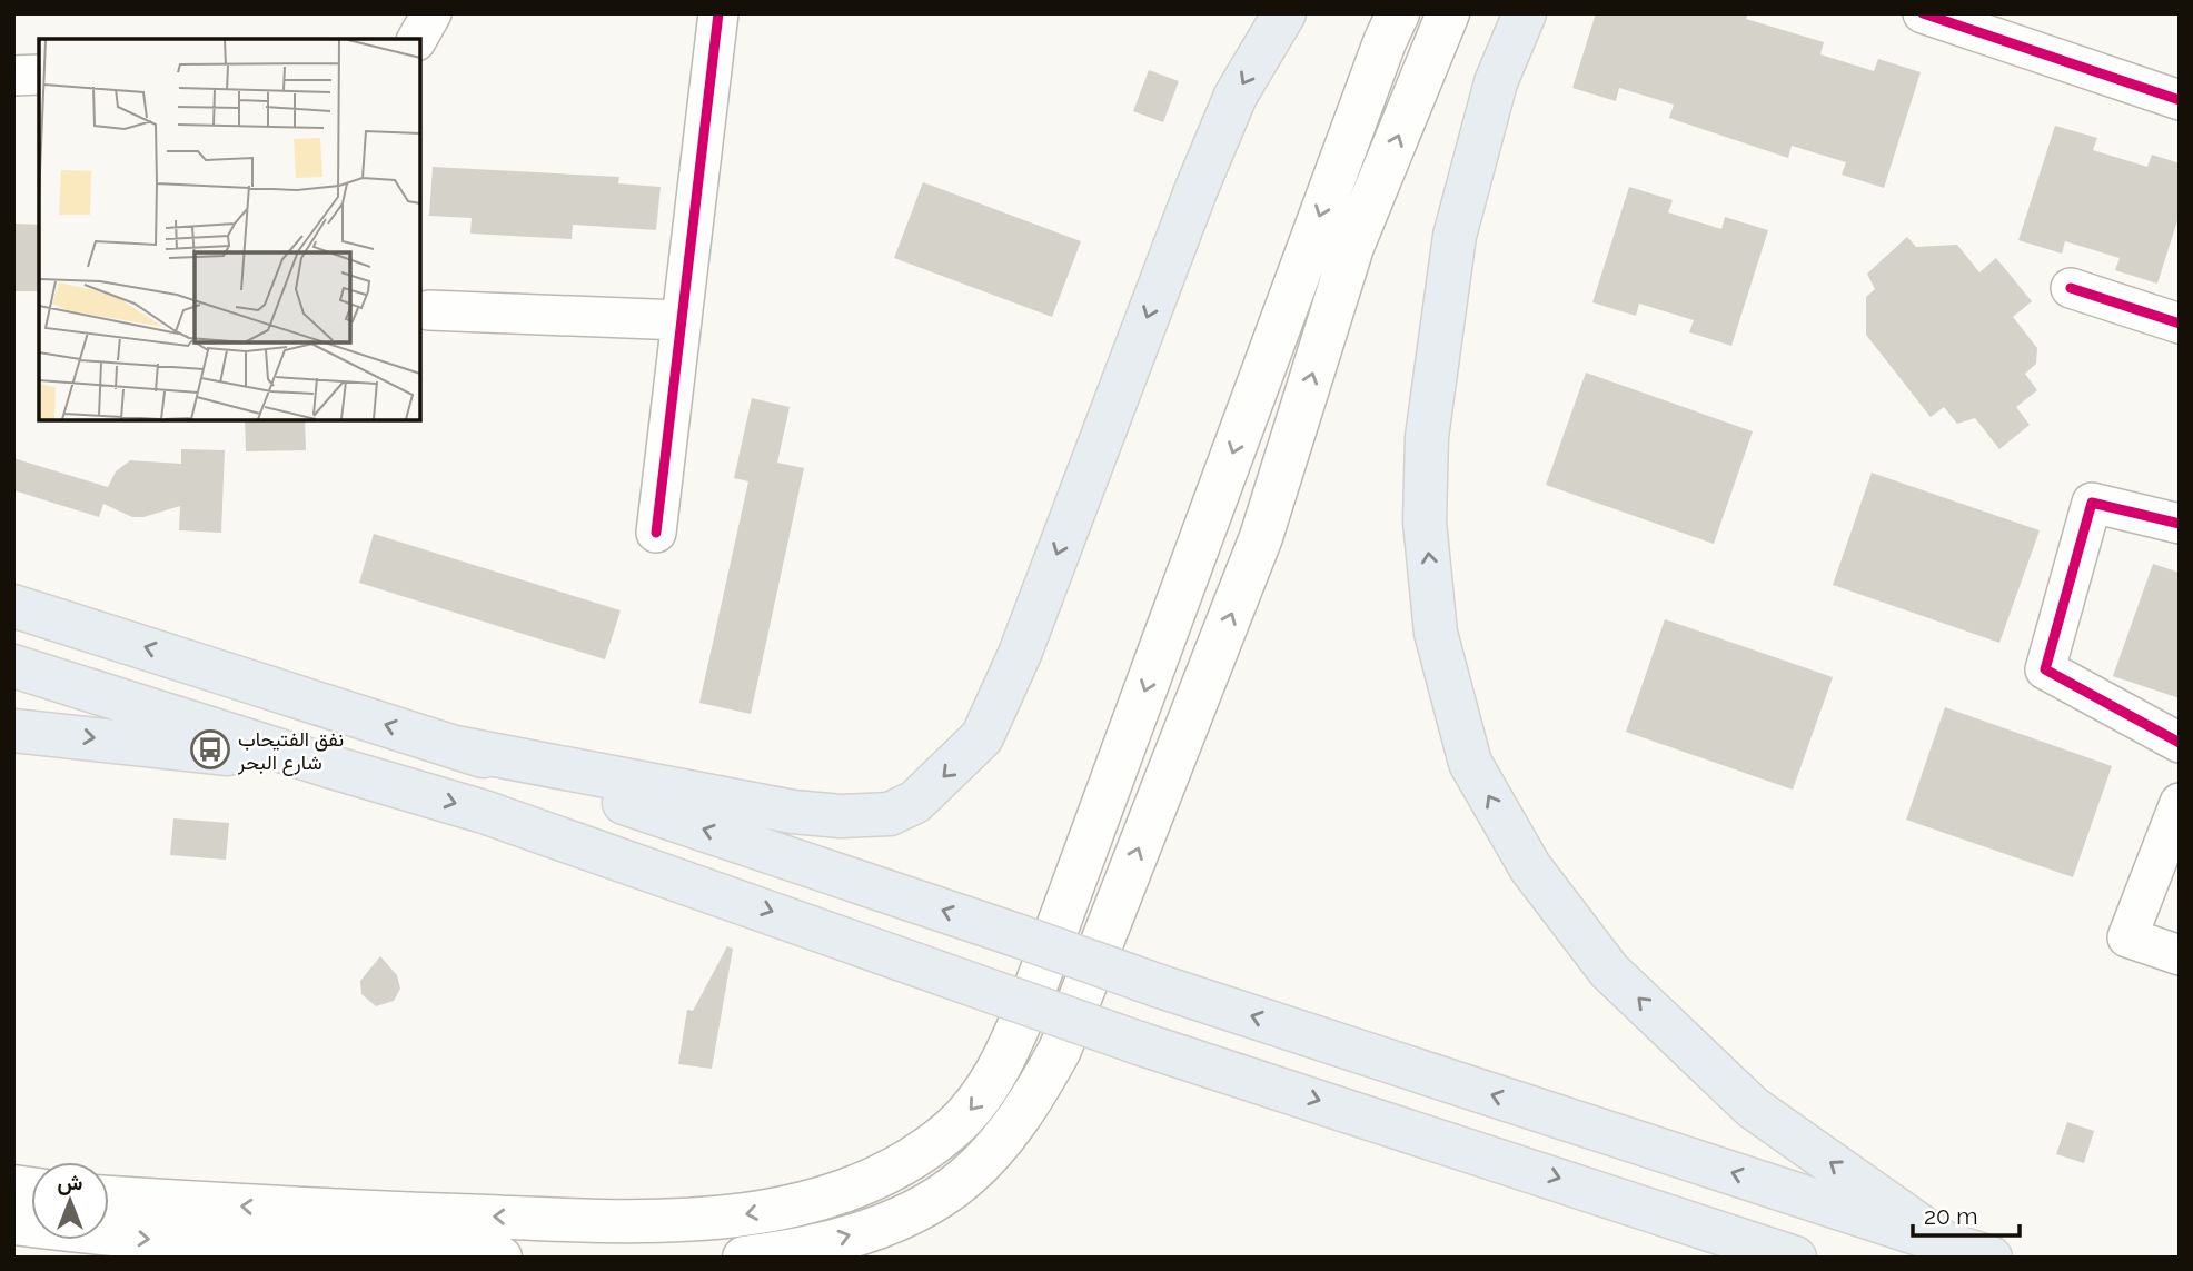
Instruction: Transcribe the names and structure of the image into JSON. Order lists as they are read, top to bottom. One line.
{"places":{"bus stop":["نفق الفتيحاب شارع البحر"]},"scale_bar":"20 m","north":"top"}
